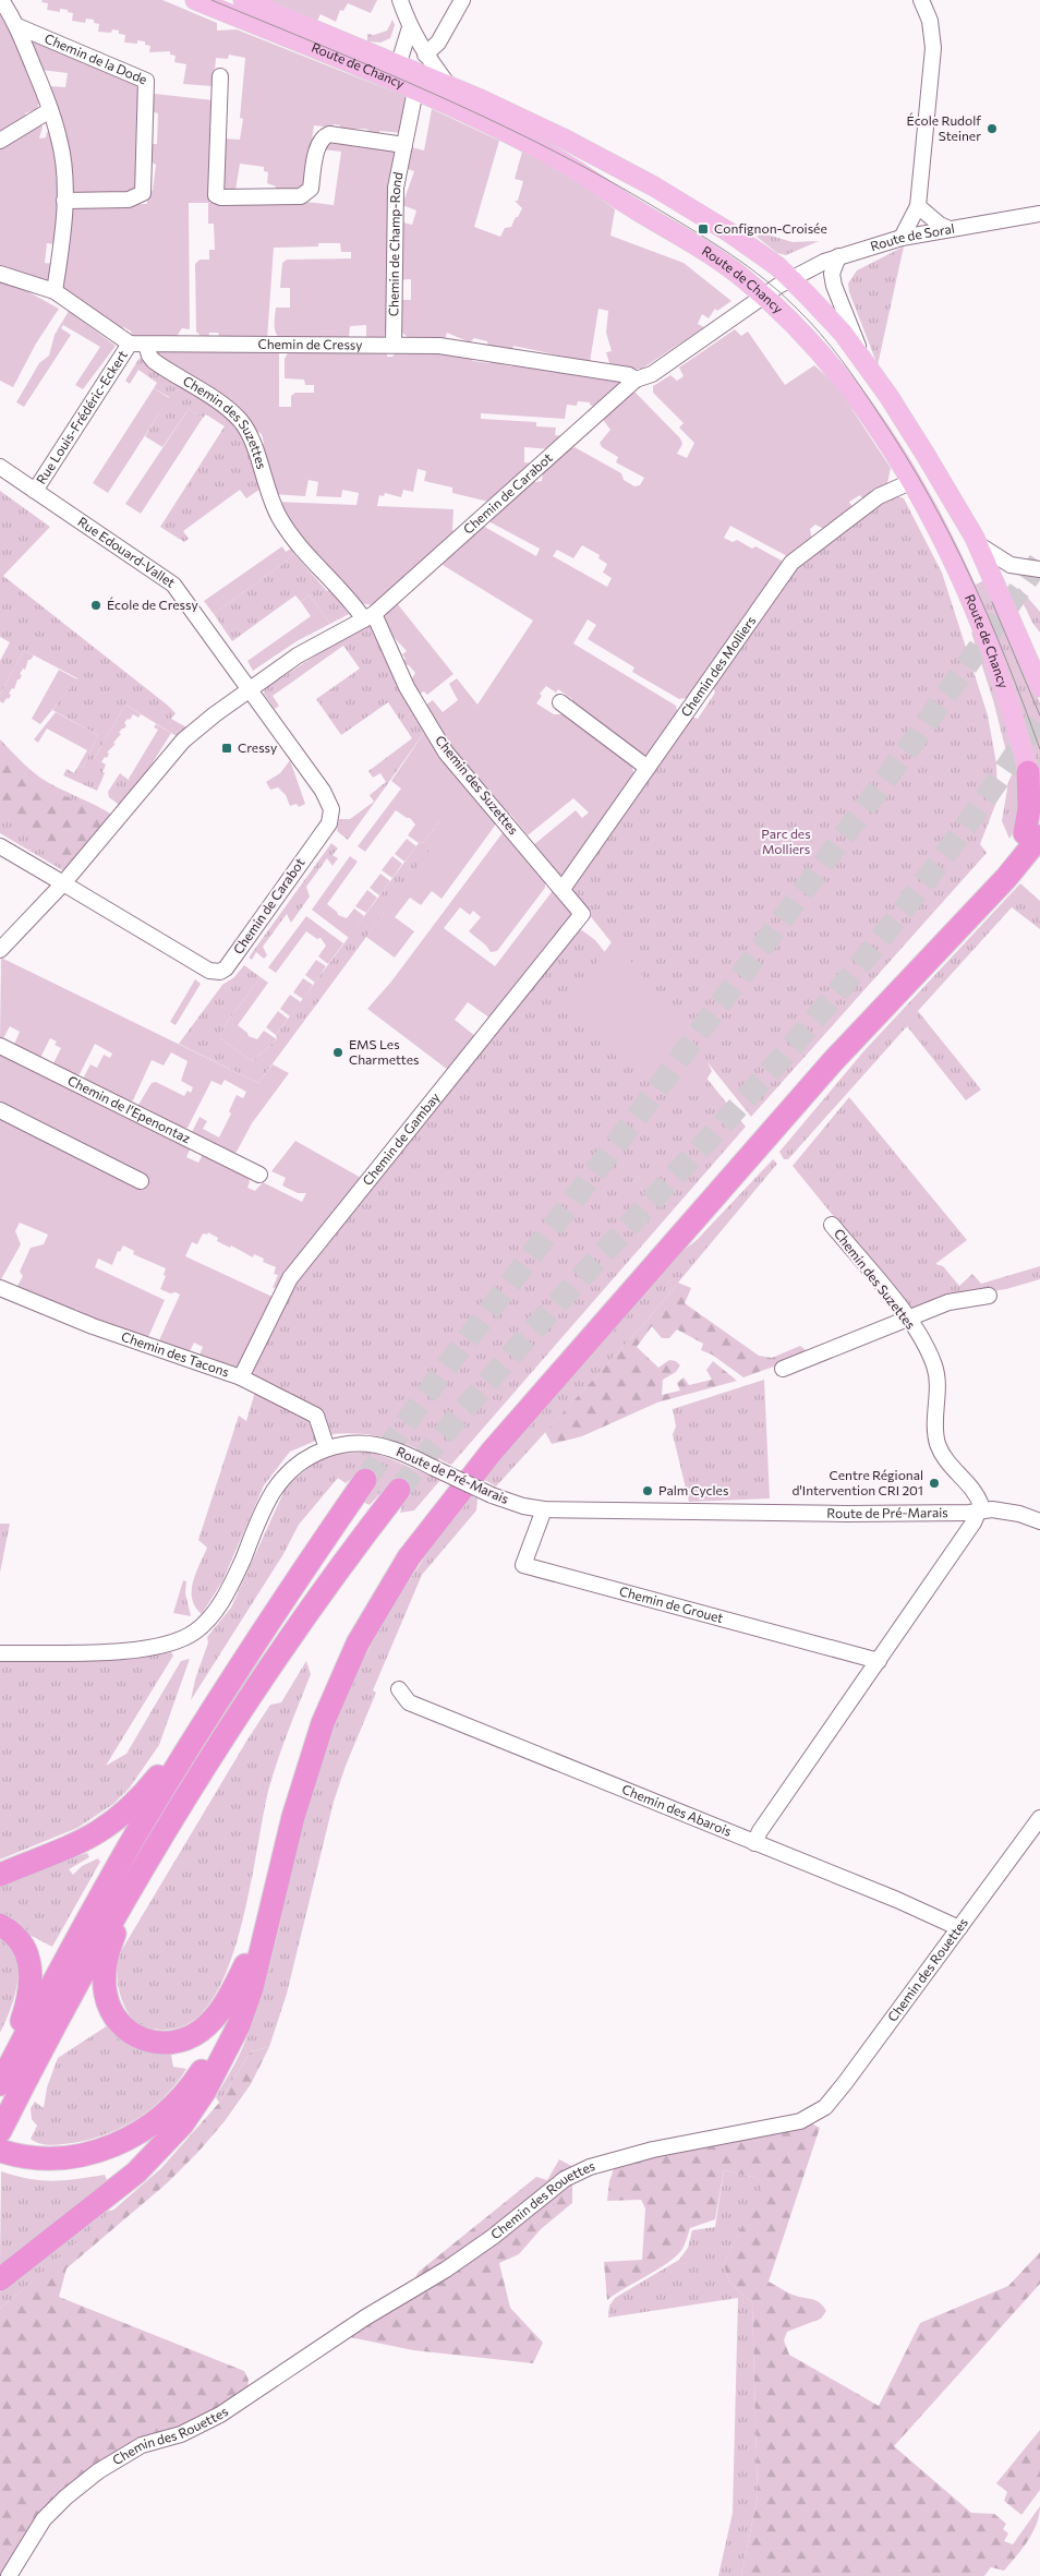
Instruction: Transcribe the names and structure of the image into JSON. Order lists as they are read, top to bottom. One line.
{"streets":{"main road":["Route de Chancy"],"street":["Chemin de la Dode","Route de Soral","Chemin de Champ-Rond","Chemin de Cressy","Rue Louis-Frédéric-Eckert","Chemin des Suzettes","Chemin de Carabot","Rue Edouard-Vallet","Chemin des Molliers","Chemin de l'Epenontaz","Chemin de Gambay","Chemin des Tacons","Route de Pré-Marais","Chemin de Grouet","Chemin des Abarois","Chemin des Rouettes"]},"crossings":[["Route de Chancy","Route de Soral"],["Route de Chancy","Chemin de Champ-Rond"],["Route de Chancy","Chemin de Carabot"],["Route de Chancy","Chemin des Molliers"],["Route de Soral","Chemin de Carabot"],["Chemin de Champ-Rond","Chemin de Cressy"],["Chemin de Cressy","Rue Louis-Frédéric-Eckert"],["Chemin de Cressy","Chemin des Suzettes"],["Chemin de Cressy","Chemin de Carabot"],["Rue Louis-Frédéric-Eckert","Rue Edouard-Vallet"],["Chemin des Suzettes","Chemin de Carabot"],["Chemin des Suzettes","Chemin des Molliers"],["Chemin des Suzettes","Chemin de Gambay"],["Chemin des Suzettes","Route de Pré-Marais"],["Chemin de Carabot","Rue Edouard-Vallet"],["Chemin de Gambay","Chemin des Tacons"],["Chemin des Tacons","Route de Pré-Marais"],["Route de Pré-Marais","Chemin de Grouet"],["Chemin des Abarois","Chemin des Rouettes"]],"parks":["Parc des Molliers"],"places":{"other":["École Rudolf Steiner","École de Cressy","EMS Les Charmettes","Centre Régional d'Intervention CRI 201","Palm Cycles"],"transit":["Confignon-Croisée","Cressy"]}}
